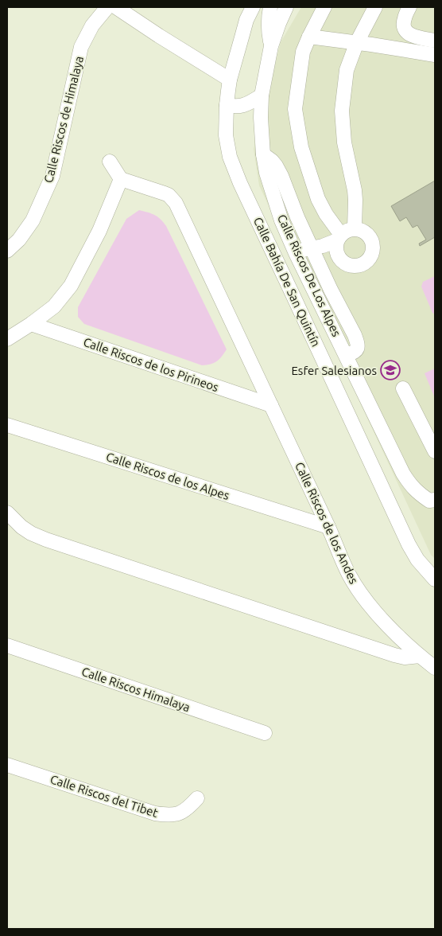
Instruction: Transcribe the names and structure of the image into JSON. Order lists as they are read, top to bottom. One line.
{"streets":{"street":["Calle Riscos de Himalaya","Calle Riscos De Los Alpes","Calle Bahía De San Quintín","Calle Riscos de los Pirineos","Calle Riscos de los Alpes","Calle Riscos de los Andes","Calle Riscos Himalaya","Calle Riscos del Tibet"]},"crossings":[["Calle Riscos de los Pirineos","Calle Riscos de los Andes"],["Calle Riscos de los Alpes","Calle Riscos de los Andes"]],"places":{"school or university":["Esfer Salesianos"]}}
